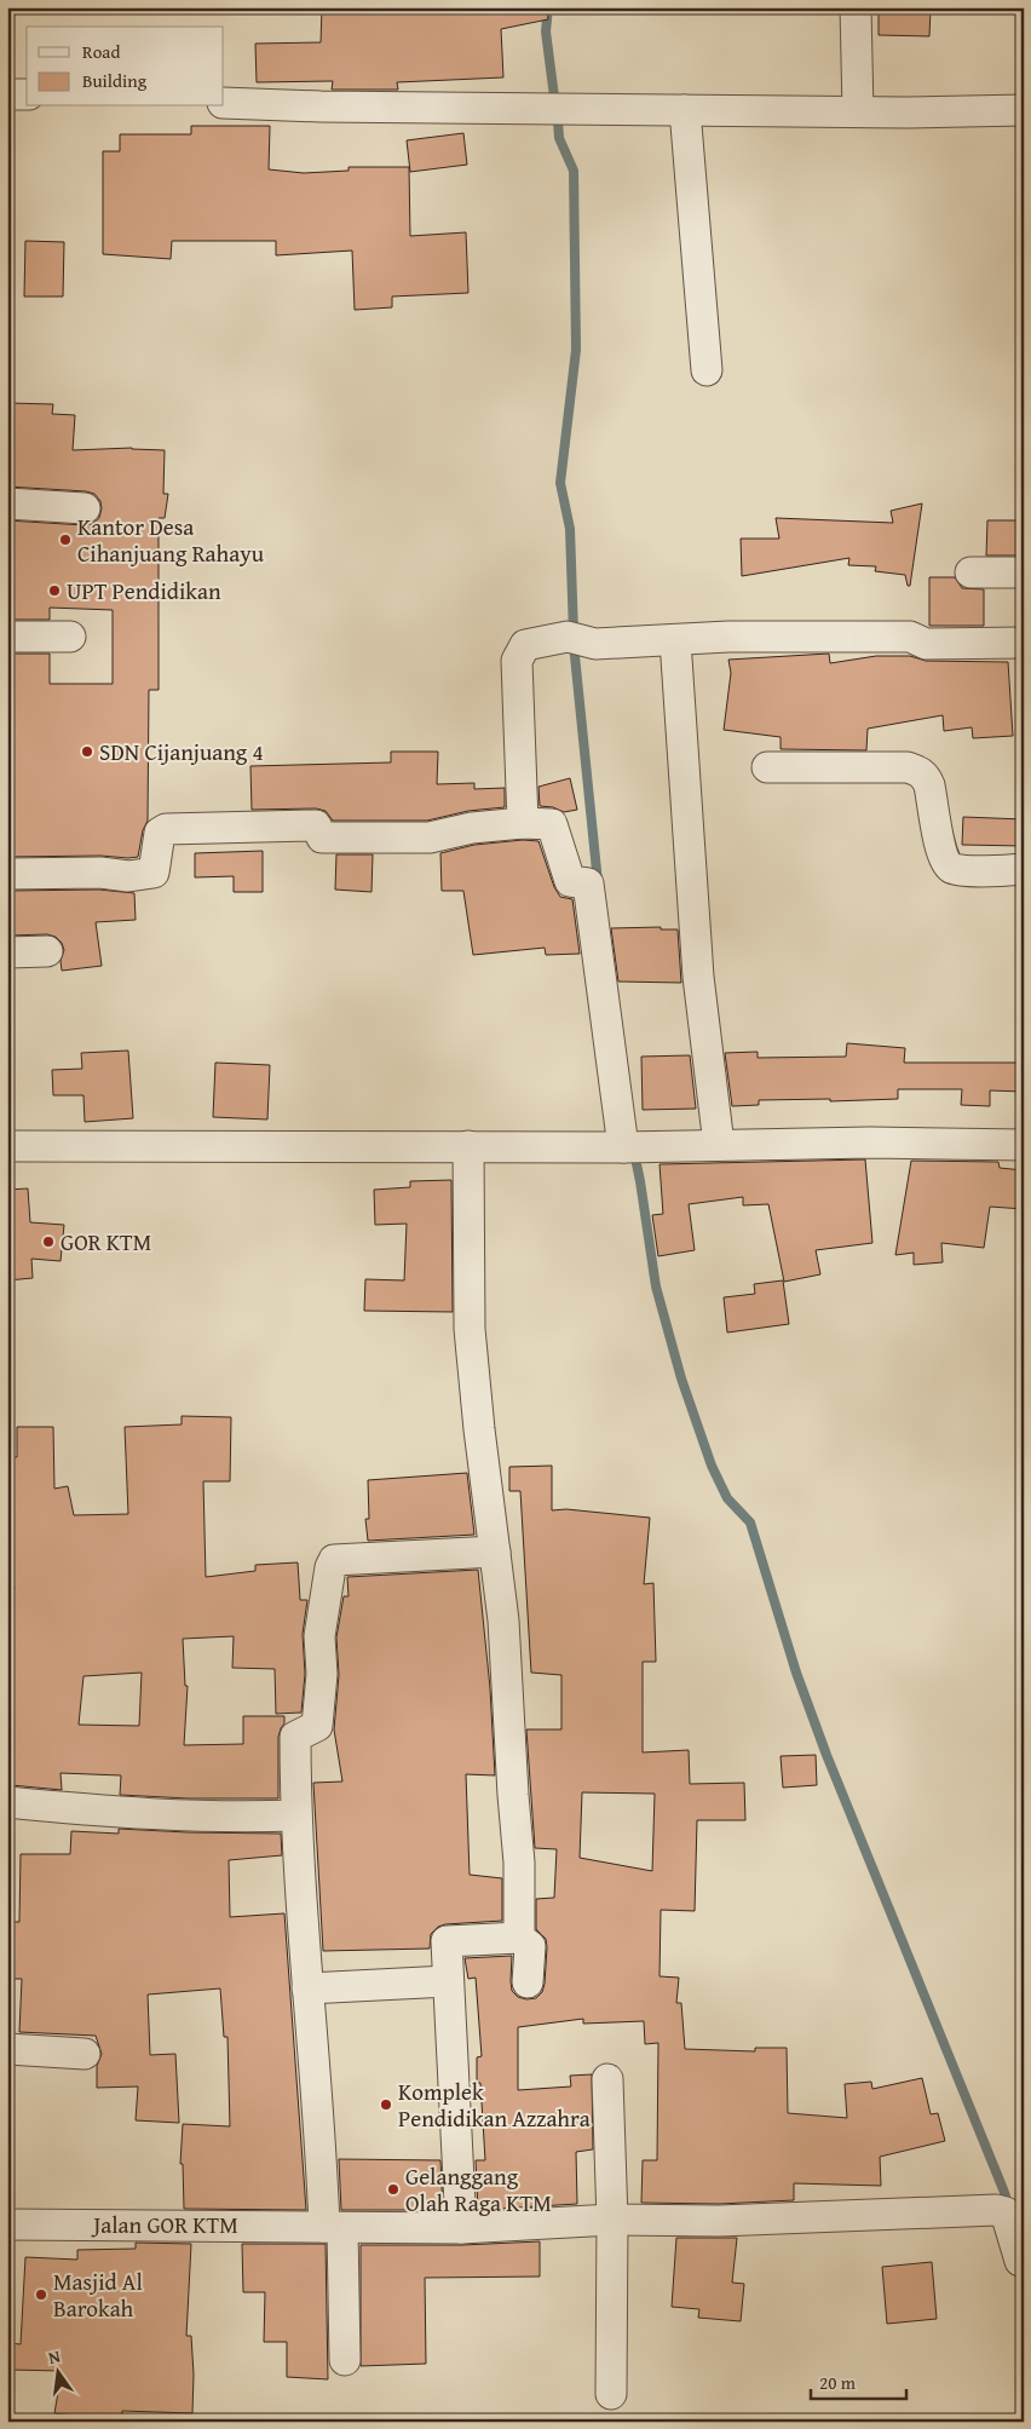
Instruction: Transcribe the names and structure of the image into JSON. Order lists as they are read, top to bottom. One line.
{"streets":{"street":["Jalan GOR KTM"]},"places":["Kantor Desa Cihanjuang Rahayu","UPT Pendidikan","SDN Cijanjuang 4","GOR KTM","Komplek Pendidikan Azzahra","Gelanggang Olah Raga KTM","Masjid Al Barokah"],"legend":["Road","Building"],"scale_bar":"20 m","north":"top"}
